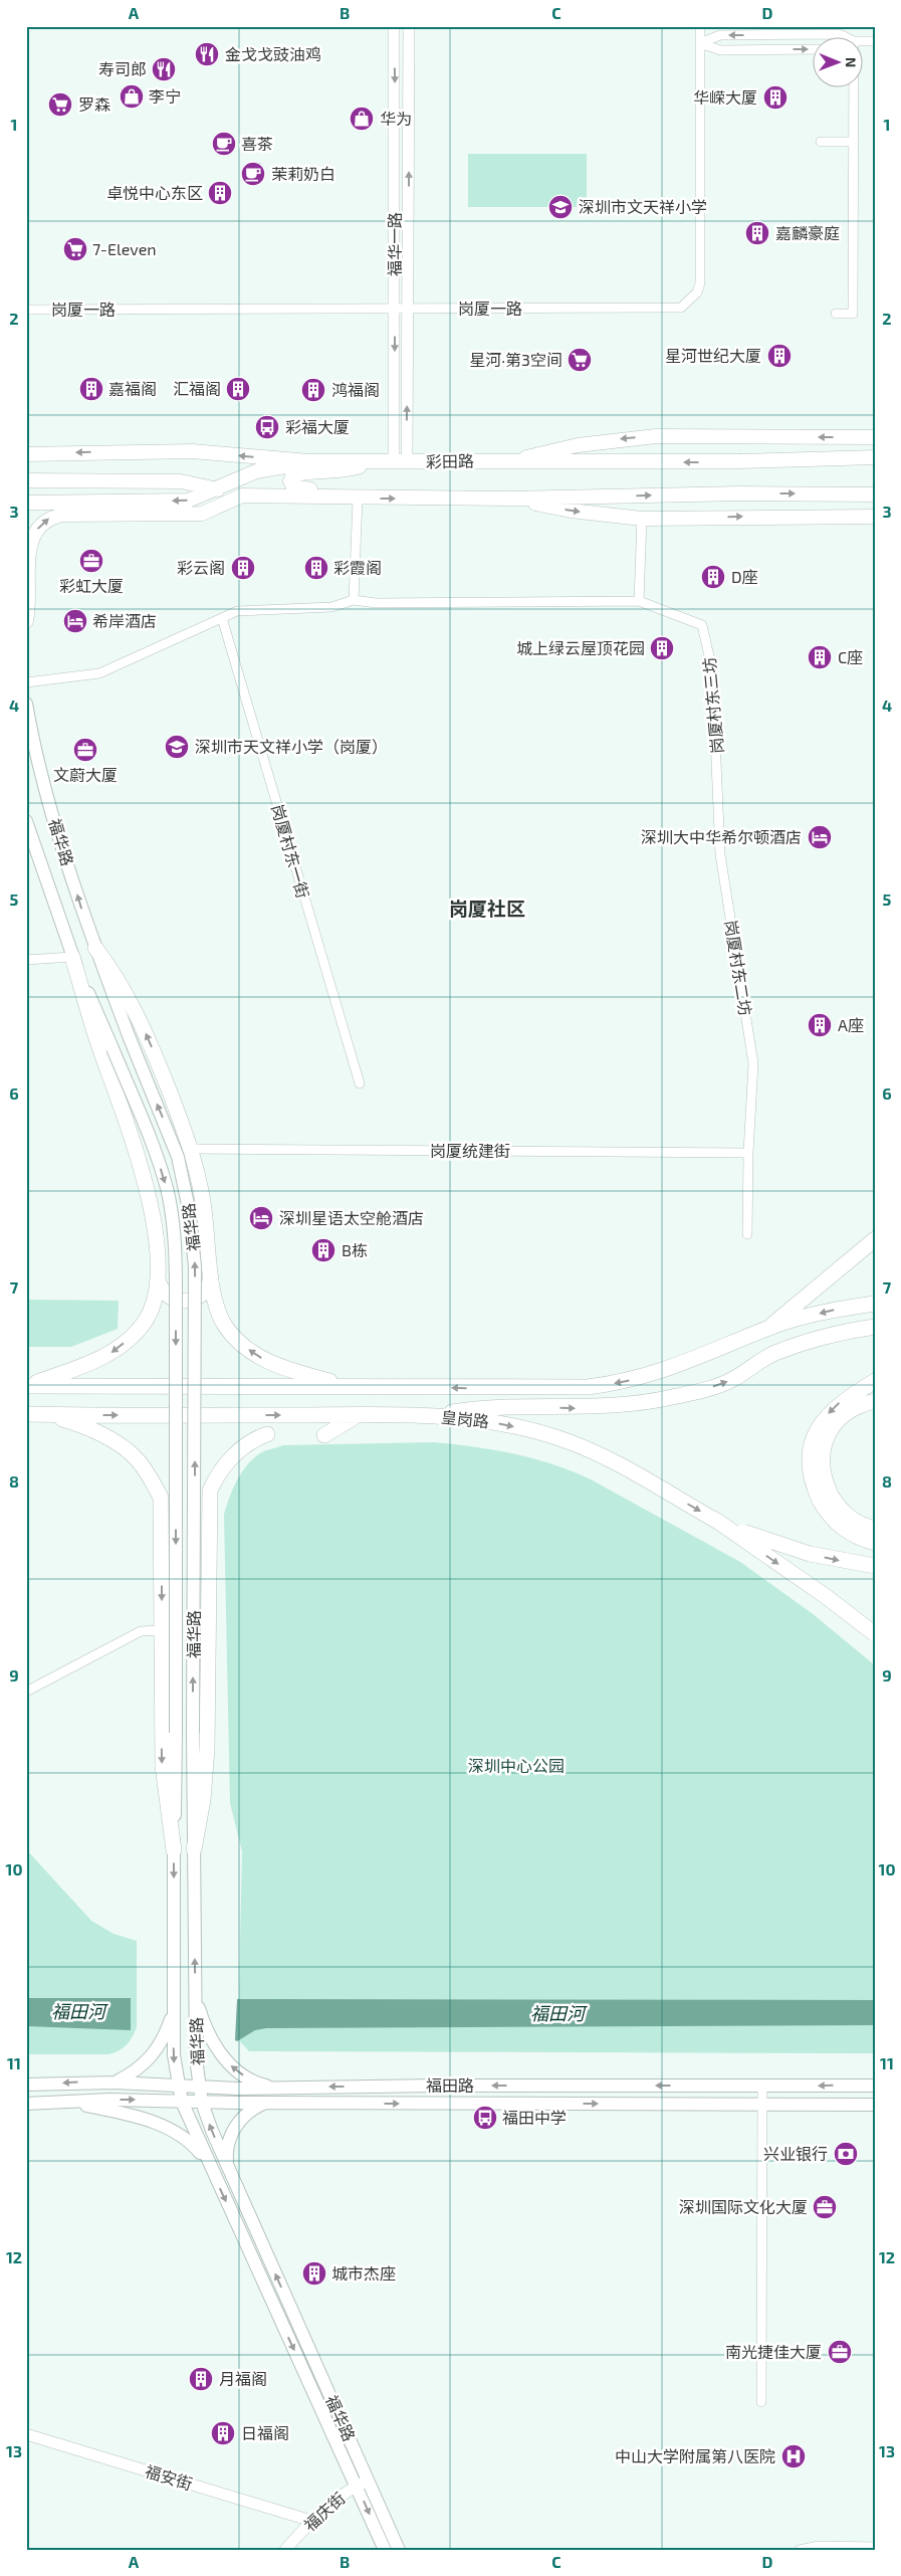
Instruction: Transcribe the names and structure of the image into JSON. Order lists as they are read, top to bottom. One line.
{"streets":{"highway":["皇岗路"],"main road":["彩田路","福华路","福田路"],"street":["福华一路","岗厦一路","岗厦村东三坊","岗厦村东一街","岗厦村东二坊","岗厦统建街","福安街","福庆街"]},"crossings":[["福华一路","岗厦一路"],["福华一路","彩田路"],["岗厦村东三坊","岗厦村东二坊"],["福华路","福田路"],["福华路","福庆街"],["岗厦村东二坊","岗厦统建街"],["福安街","福庆街"]],"districts":["岗厦社区"],"water":["福田河"],"parks":["深圳中心公园"],"places":{"restaurant":["金戈戈豉油鸡","寿司郎"],"shop":["李宁","华为"],"building":["华嵘大厦","卓悦中心东区","嘉麟豪庭","星河世纪大厦","嘉福阁","汇福阁","鸿福阁","彩云阁","彩霞阁","D座","城上绿云屋顶花园","C座","A座","B栋","城市杰座","月福阁","日福阁"],"supermarket":["罗森","7-Eleven","星河·第3空间"],"cafe":["喜茶","茉莉奶白"],"school or university":["深圳市文天祥小学","深圳市天文祥小学（岗厦）"],"bus stop":["彩福大厦","福田中学"],"office":["彩虹大厦","文蔚大厦","深圳国际文化大厦","南光捷佳大厦"],"hotel":["希岸酒店","深圳大中华希尔顿酒店","深圳星语太空舱酒店"],"bank":["兴业银行"],"hospital":["中山大学附属第八医院"]},"north":"right","grid":{"columns":["A","B","C","D"],"rows":["1","2","3","4","5","6","7","8","9","10","11","12","13"]}}
